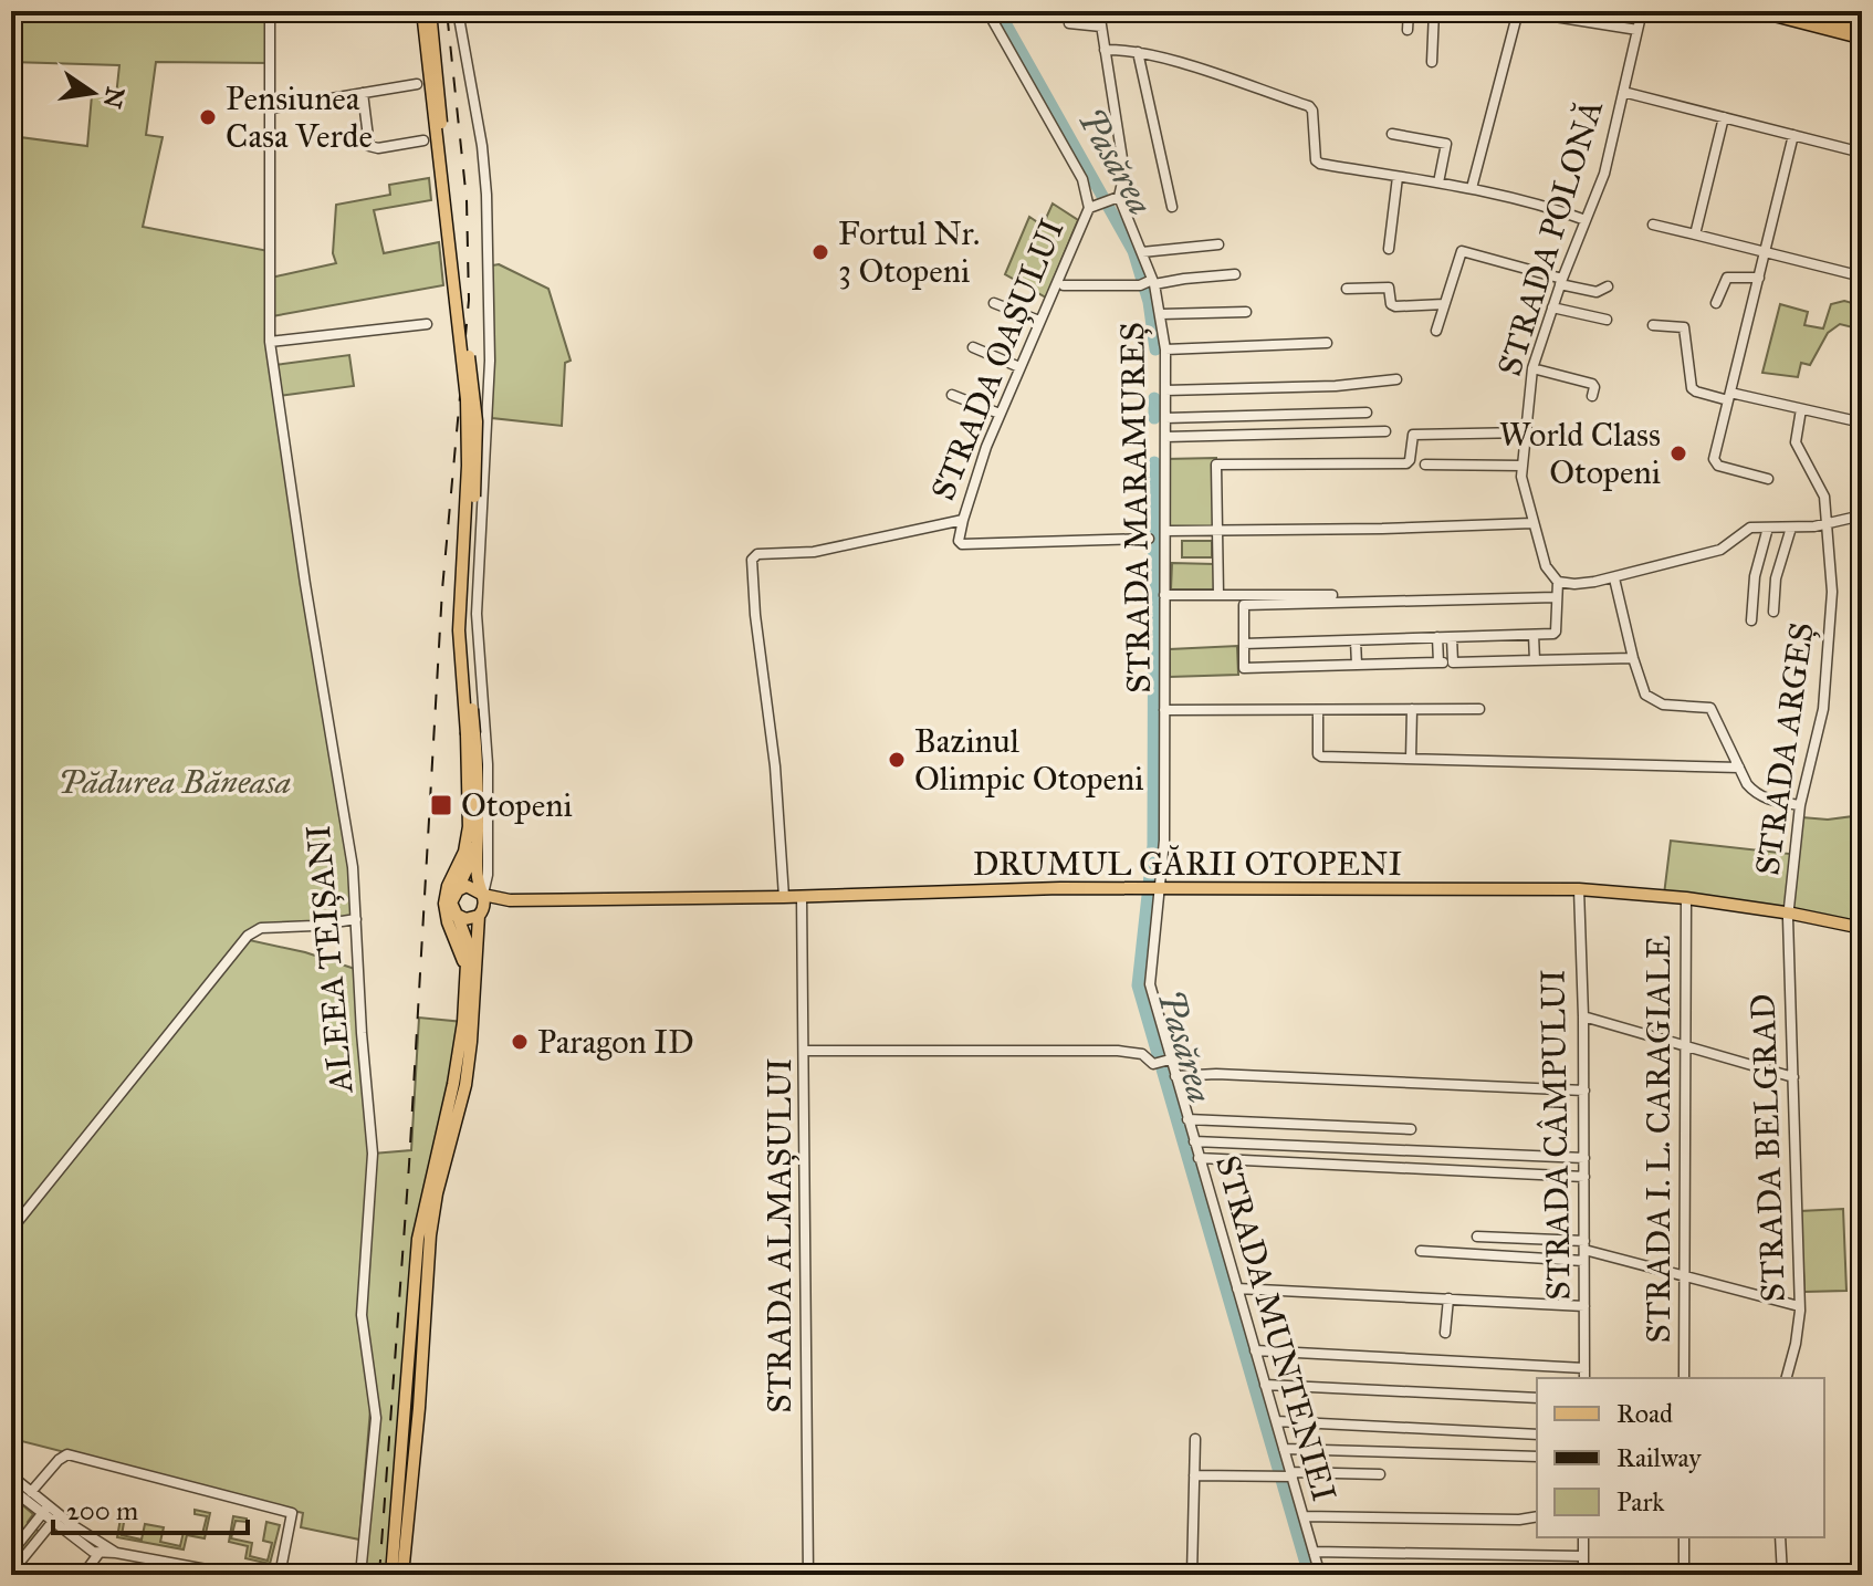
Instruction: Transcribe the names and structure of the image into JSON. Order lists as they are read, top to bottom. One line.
{"streets":{"main road":["DRUMUL GĂRII OTOPENI"],"street":["STRADA POLONĂ","STRADA OAȘULUI","STRADA MARAMUREȘ","STRADA ARGEȘ","ALEEA TEIȘANI","STRADA CÂMPULUI","STRADA I. L. CARAGIALE","STRADA BELGRAD","STRADA ALMAȘULUI","STRADA MUNTENIEI"]},"crossings":[["STRADA OAȘULUI","DRUMUL GĂRII OTOPENI"],["STRADA MARAMUREȘ","DRUMUL GĂRII OTOPENI"],["STRADA MARAMUREȘ","STRADA MUNTENIEI"],["STRADA ARGEȘ","DRUMUL GĂRII OTOPENI"],["STRADA ARGEȘ","STRADA BELGRAD"],["DRUMUL GĂRII OTOPENI","STRADA CÂMPULUI"],["DRUMUL GĂRII OTOPENI","STRADA I. L. CARAGIALE"],["DRUMUL GĂRII OTOPENI","STRADA BELGRAD"],["DRUMUL GĂRII OTOPENI","STRADA ALMAȘULUI"],["DRUMUL GĂRII OTOPENI","STRADA MUNTENIEI"]],"water":["Pasărea"],"parks":["Pădurea Băneasa"],"places":{"other":["Pensiunea Casa Verde","Fortul Nr. 3 Otopeni","World Class Otopeni","Bazinul Olimpic Otopeni","Paragon ID"],"transit":["Otopeni"]},"legend":["Road","Railway","Park"],"scale_bar":"200 m","north":"right"}
